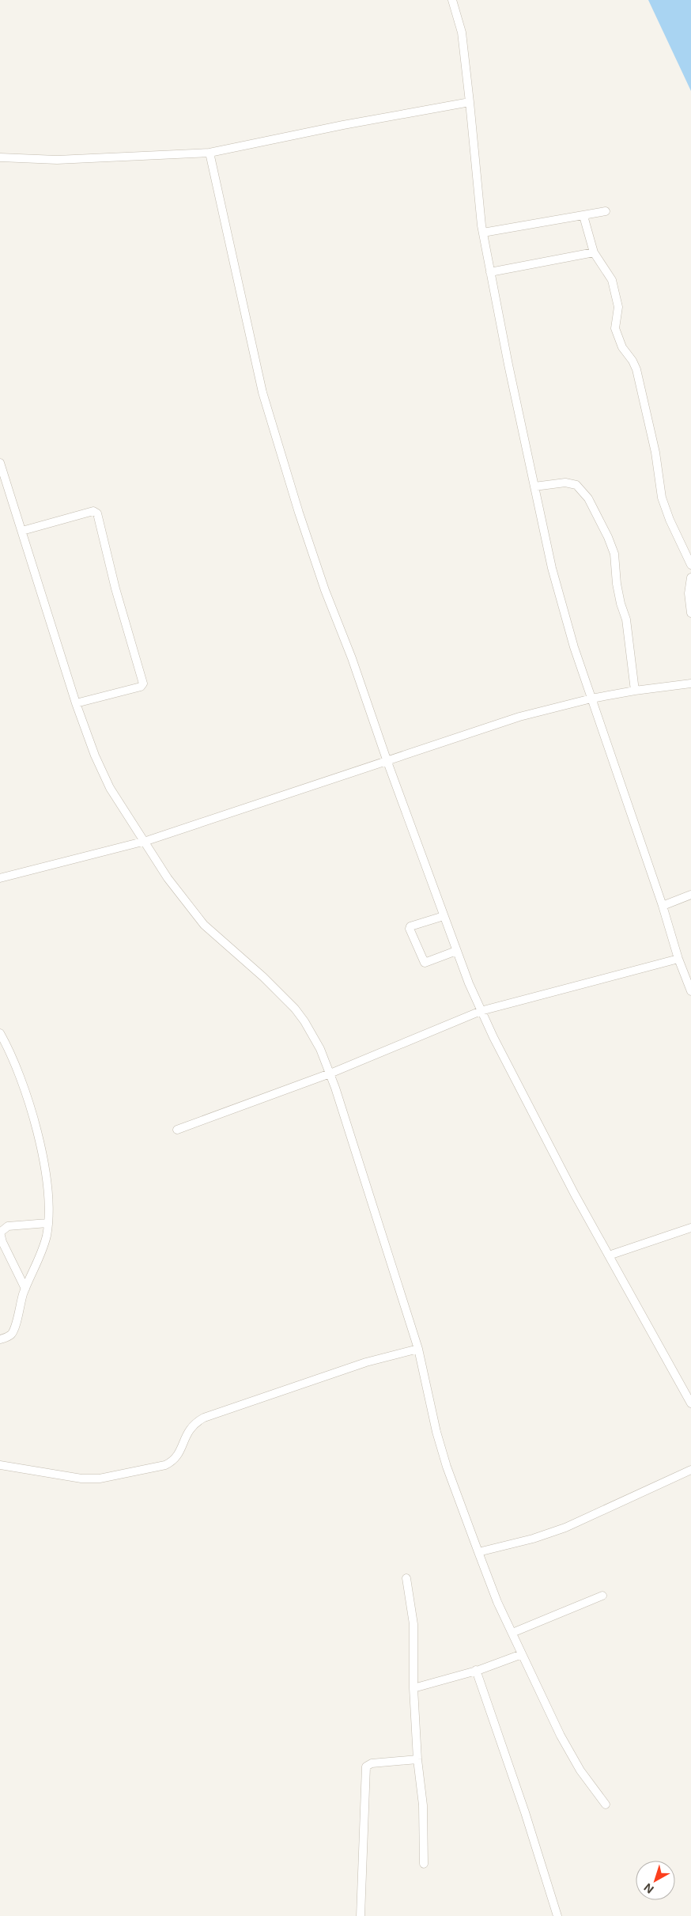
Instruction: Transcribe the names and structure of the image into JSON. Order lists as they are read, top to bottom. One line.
{"north":"bottom left"}
